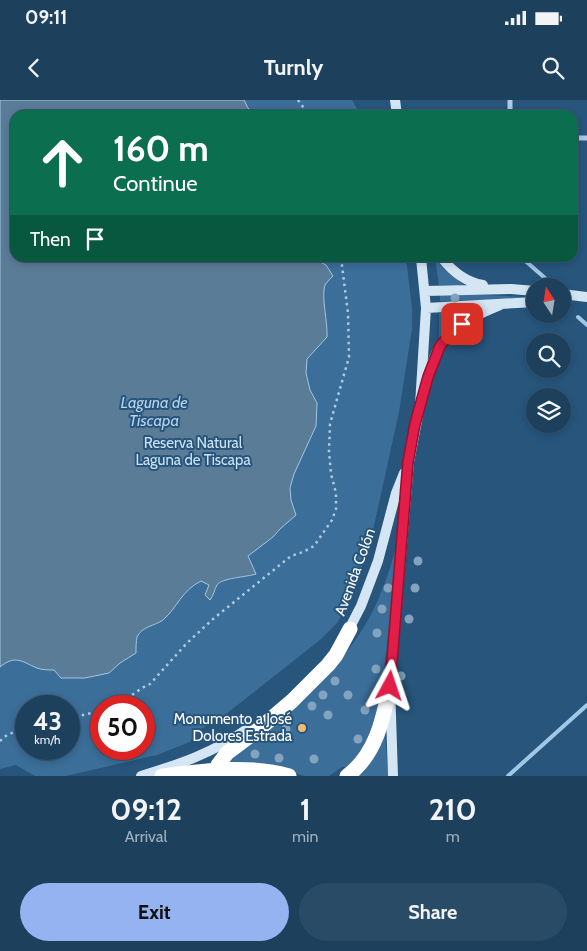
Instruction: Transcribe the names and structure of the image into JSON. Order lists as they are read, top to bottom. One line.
{"streets":{"main road":["Avenida Colón"]},"water":["Laguna de Tiscapa"],"parks":["Reserva Natural Laguna de Tiscapa"],"places":["Monumento a José Dolores Estrada"],"north":"top","page":{"status":"09:11","header":"Turnly","turn":["160 m","Continue"],"then":"Then","speed":"43 km/h","limit":"50","eta":["09:12","Arrival","1","min","210","m"],"buttons":["Exit","Share"]}}
